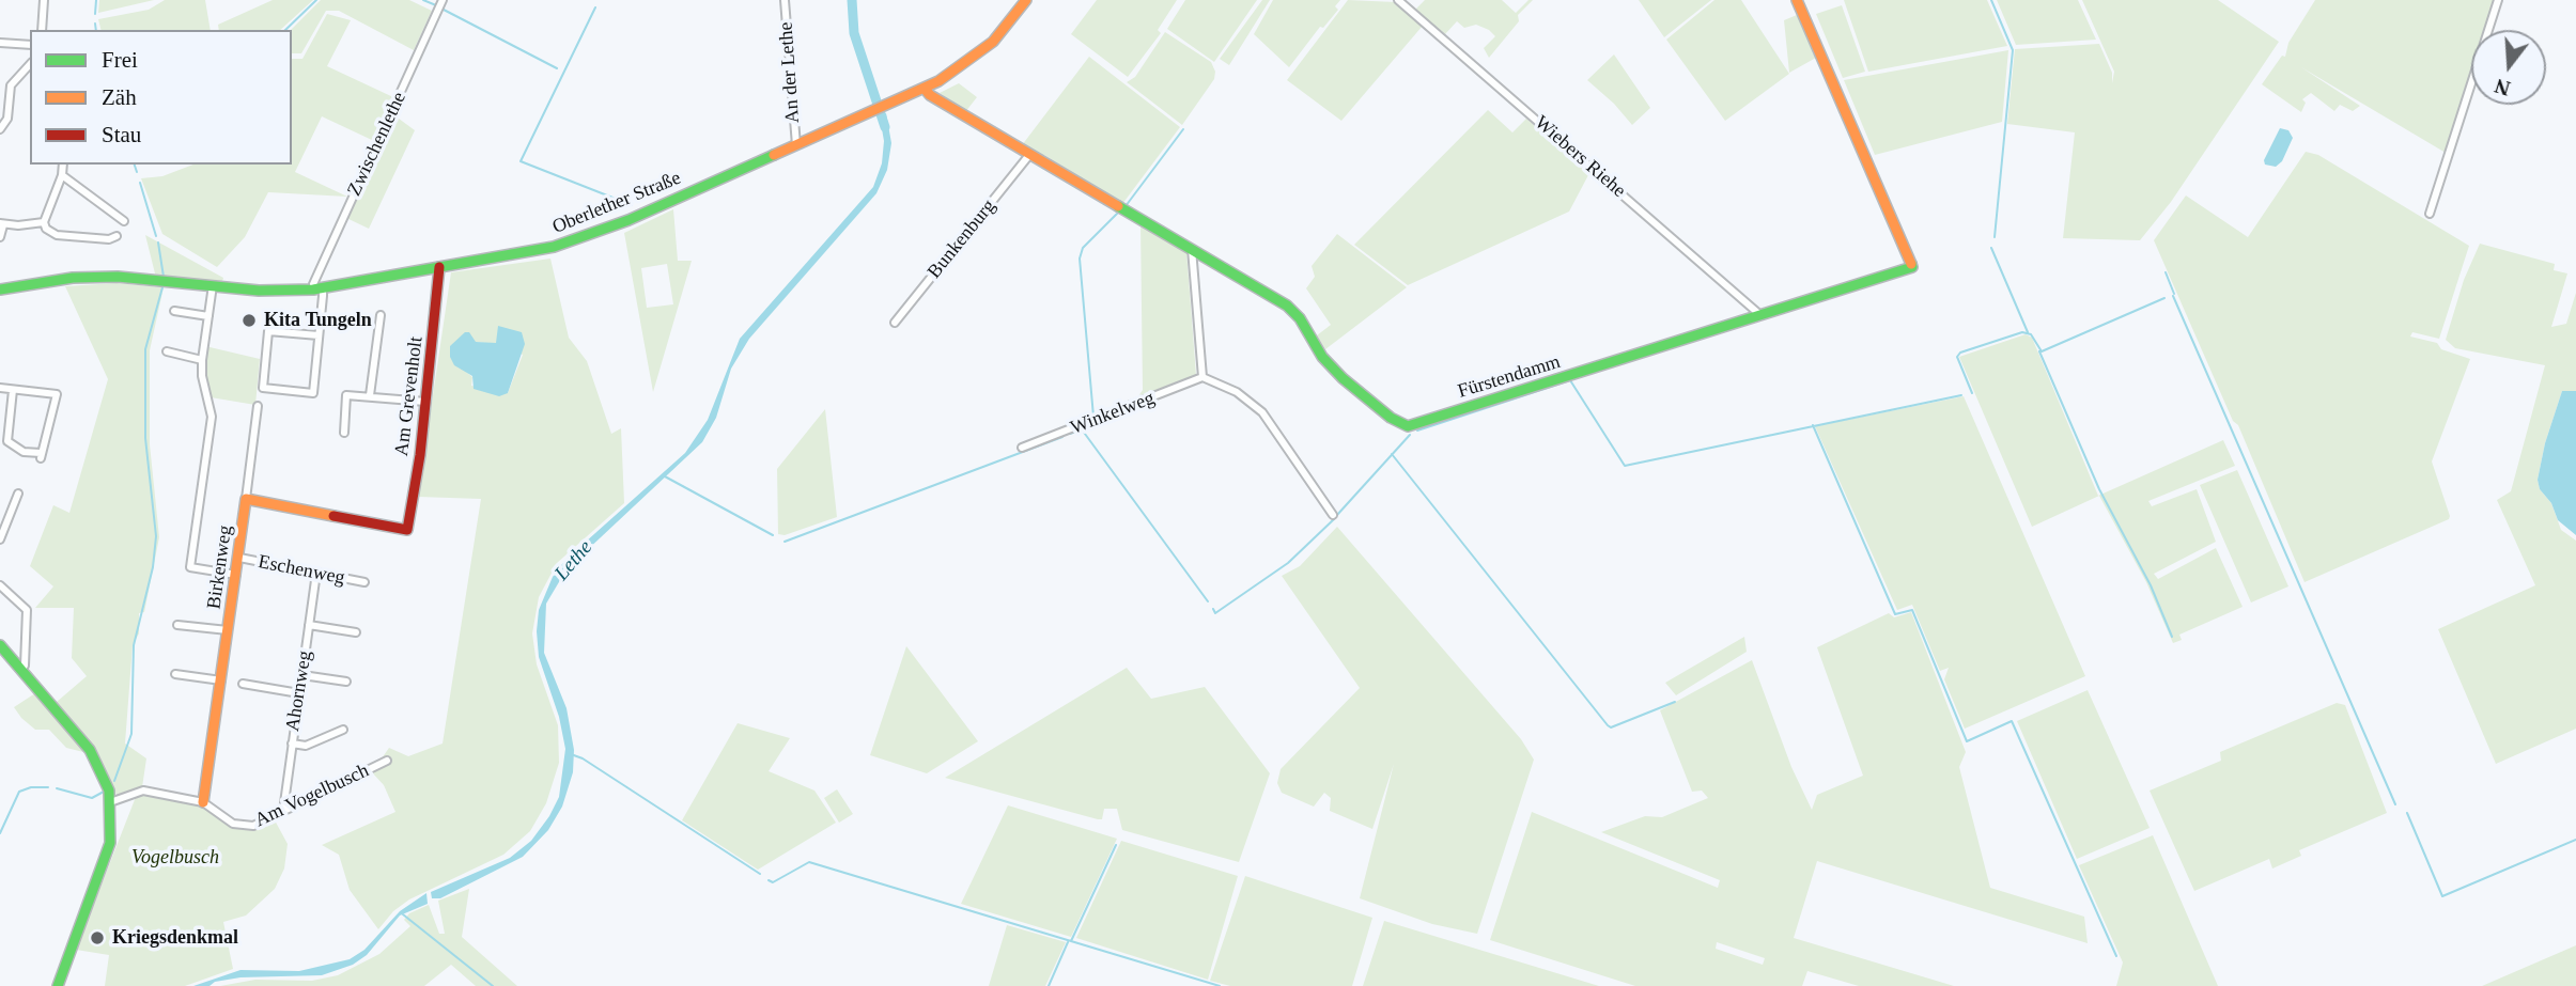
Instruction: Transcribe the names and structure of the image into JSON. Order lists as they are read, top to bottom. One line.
{"streets":{"street":["An der Lethe","Zwischenlethe","Wiebers Riehe","Oberlether Straße","Bunkenburg","Fürstendamm","Am Grevenholt","Winkelweg","Birkenweg","Eschenweg","Ahornweg","Am Vogelbusch"]},"crossings":[["An der Lethe","Oberlether Straße"],["Zwischenlethe","Oberlether Straße"],["Wiebers Riehe","Fürstendamm"],["Oberlether Straße","Fürstendamm"],["Oberlether Straße","Am Grevenholt"],["Bunkenburg","Fürstendamm"],["Am Grevenholt","Birkenweg"],["Birkenweg","Eschenweg"],["Birkenweg","Am Vogelbusch"],["Eschenweg","Ahornweg"],["Ahornweg","Am Vogelbusch"]],"water":["Lethe"],"parks":["Vogelbusch"],"places":["Kita Tungeln","Kriegsdenkmal"],"legend":["Frei","Zäh","Stau"],"north":"bottom"}
